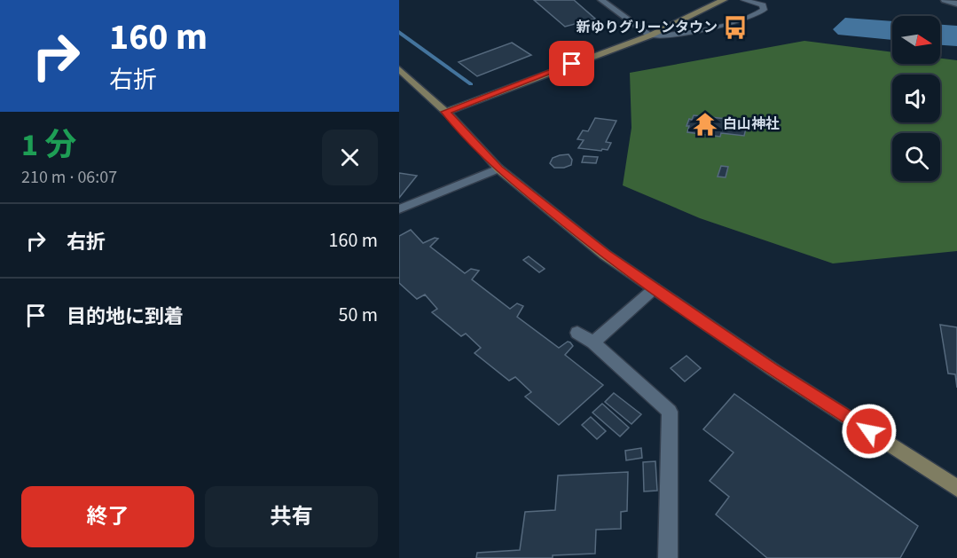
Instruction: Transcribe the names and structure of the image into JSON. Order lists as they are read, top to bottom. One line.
{"places":{"bus stop":["新ゆりグリーンタウン"],"temple":["白山神社"]},"north":"right","page":{"turn":["160 m","右折"],"heading":["1 分","210 m · 06:07"],"list":[{"name":"右折","value":"160 m"},{"name":"目的地に到着","value":"50 m"}],"buttons":["終了","共有"]}}
